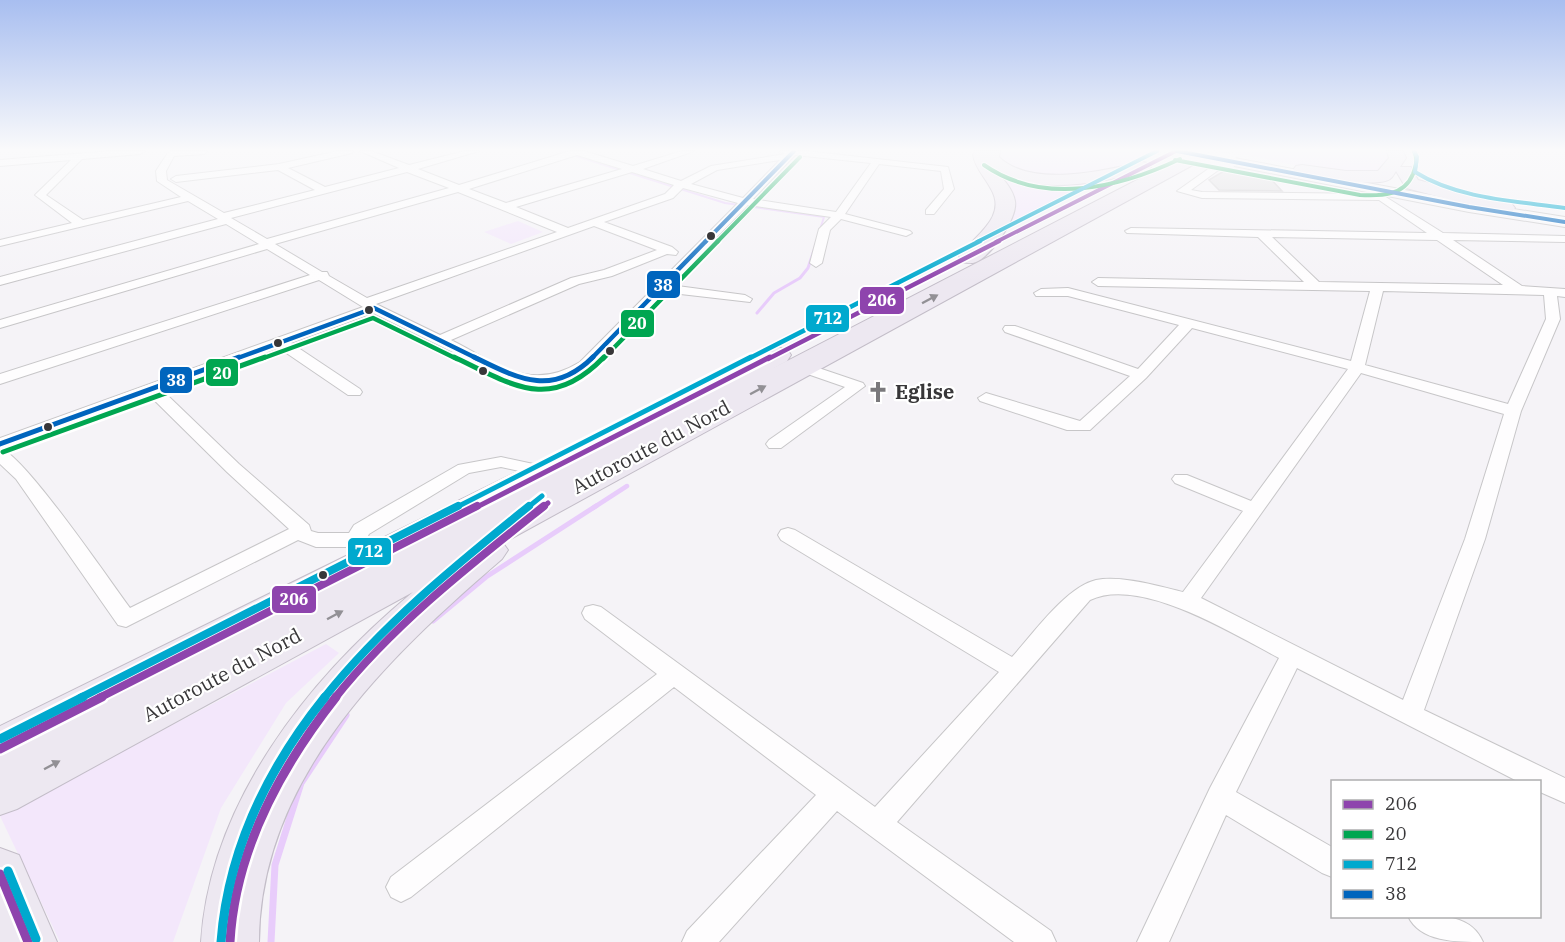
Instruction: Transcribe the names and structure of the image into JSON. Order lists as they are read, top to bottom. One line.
{"streets":{"highway":["Autoroute du Nord"]},"places":{"church":["Eglise"]},"lines":["transit line 206","transit line 20","transit line 712","transit line 38"],"legend":["206","20","712","38"]}
